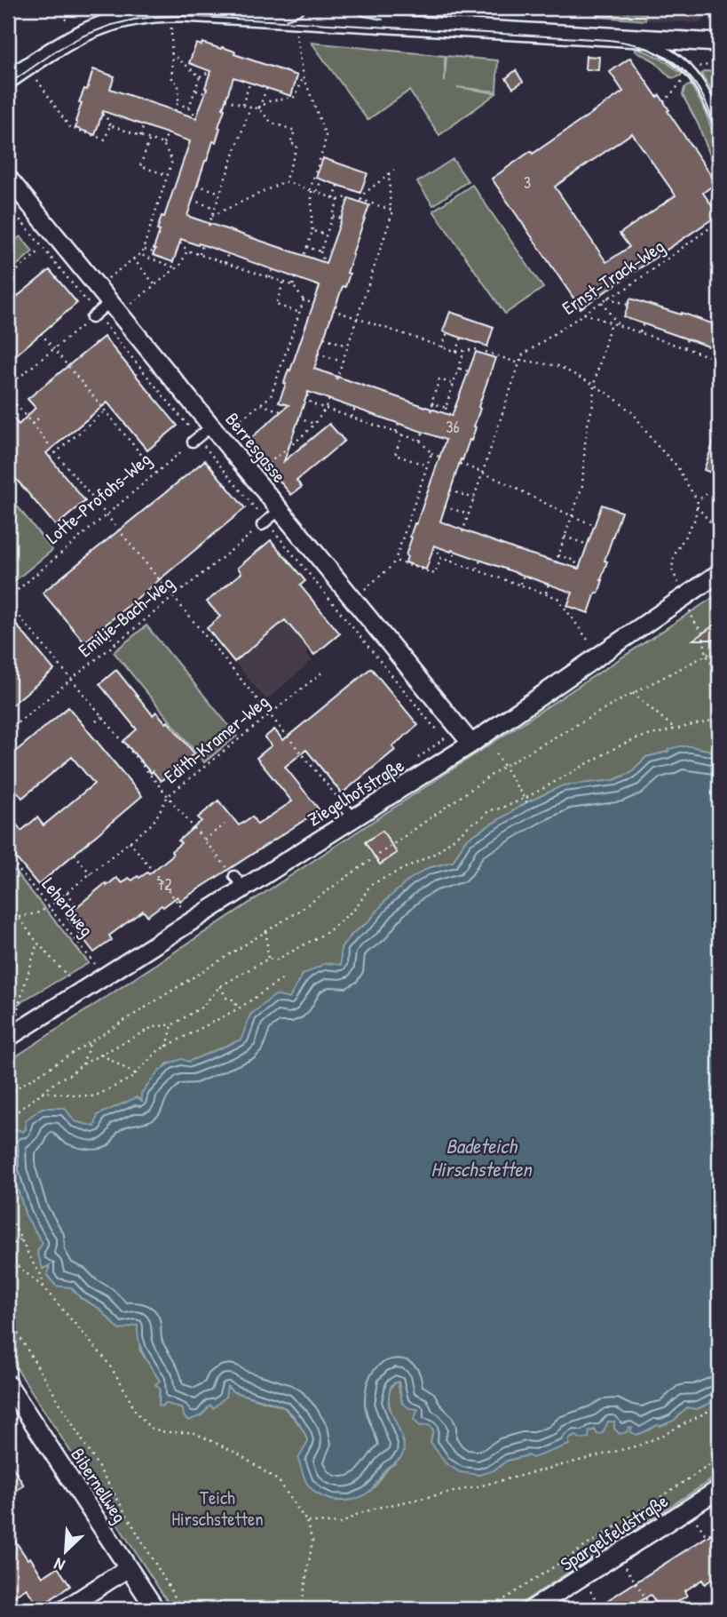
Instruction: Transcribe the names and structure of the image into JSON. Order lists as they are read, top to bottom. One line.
{"streets":{"street":["Berresgasse","Ziegelhofstraße","Bibernellweg","Spargelfeldstraße"],"path":["Ernst-Track-Weg","Lotte-Profohs-Weg","Emilie-Bach-Weg","Edith-Kramer-Weg","Leherbweg"]},"crossings":[["Berresgasse","Ziegelhofstraße"],["Edith-Kramer-Weg","Leherbweg"],["Ziegelhofstraße","Leherbweg"]],"water":["Badeteich Hirschstetten"],"parks":["Teich Hirschstetten"],"house_numbers":["3","36","72"],"north":"bottom left"}
